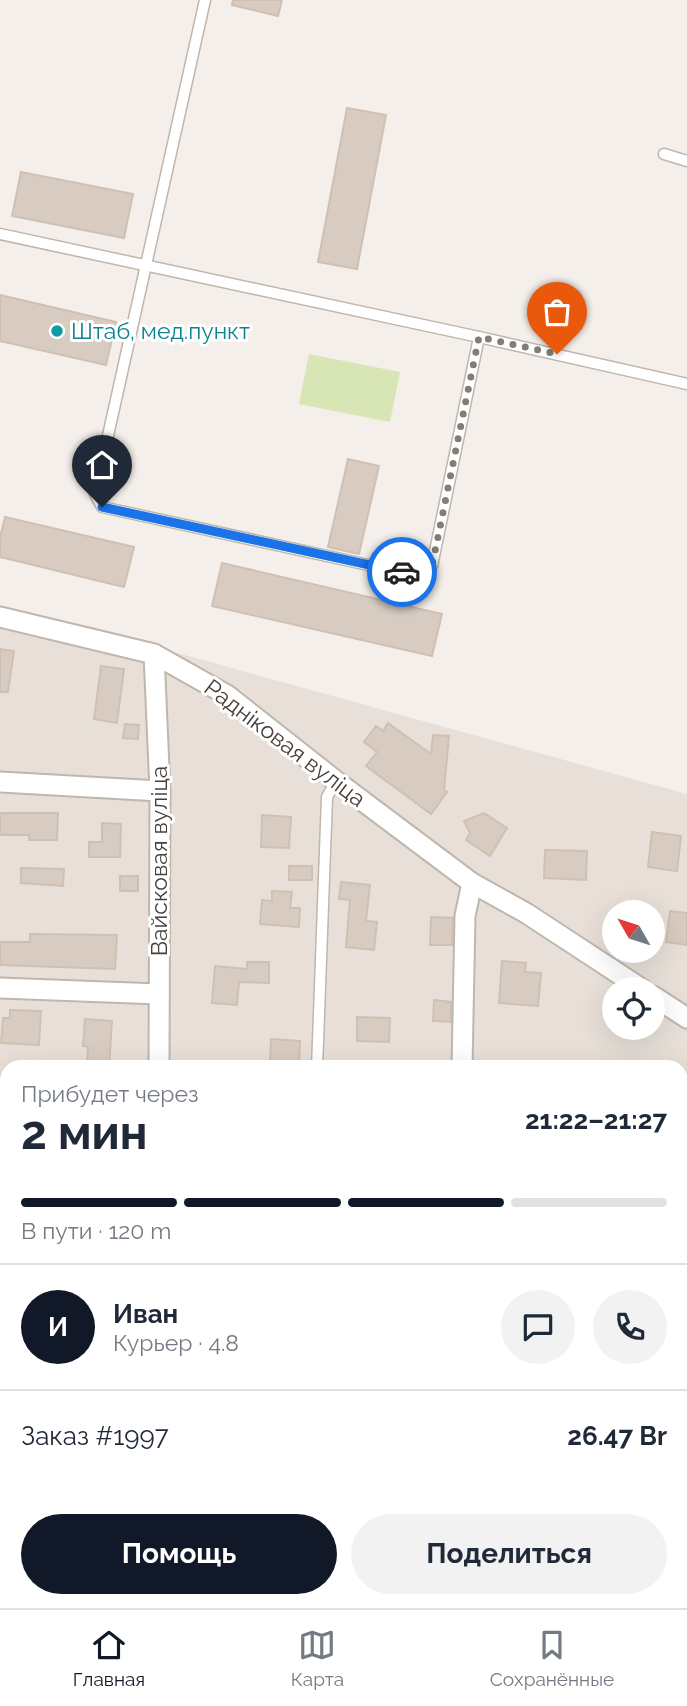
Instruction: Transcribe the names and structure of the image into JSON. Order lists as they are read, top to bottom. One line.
{"streets":{"street":["Радніковая вуліца","Вайсковая вуліца"]},"crossings":[["Радніковая вуліца","Вайсковая вуліца"]],"places":["Штаб, мeд.пункт"],"north":"top left","page":{"heading":["2 мин","Прибудет через","21:22–21:27"],"panel":["Иван","Курьер · 4.8","Заказ #1997","26.47 Br"],"bar":"В пути · 120 m","round":"И","buttons":["Помощь","Поделиться"],"tabs":["Главная","Карта","Сохранённые"]}}
